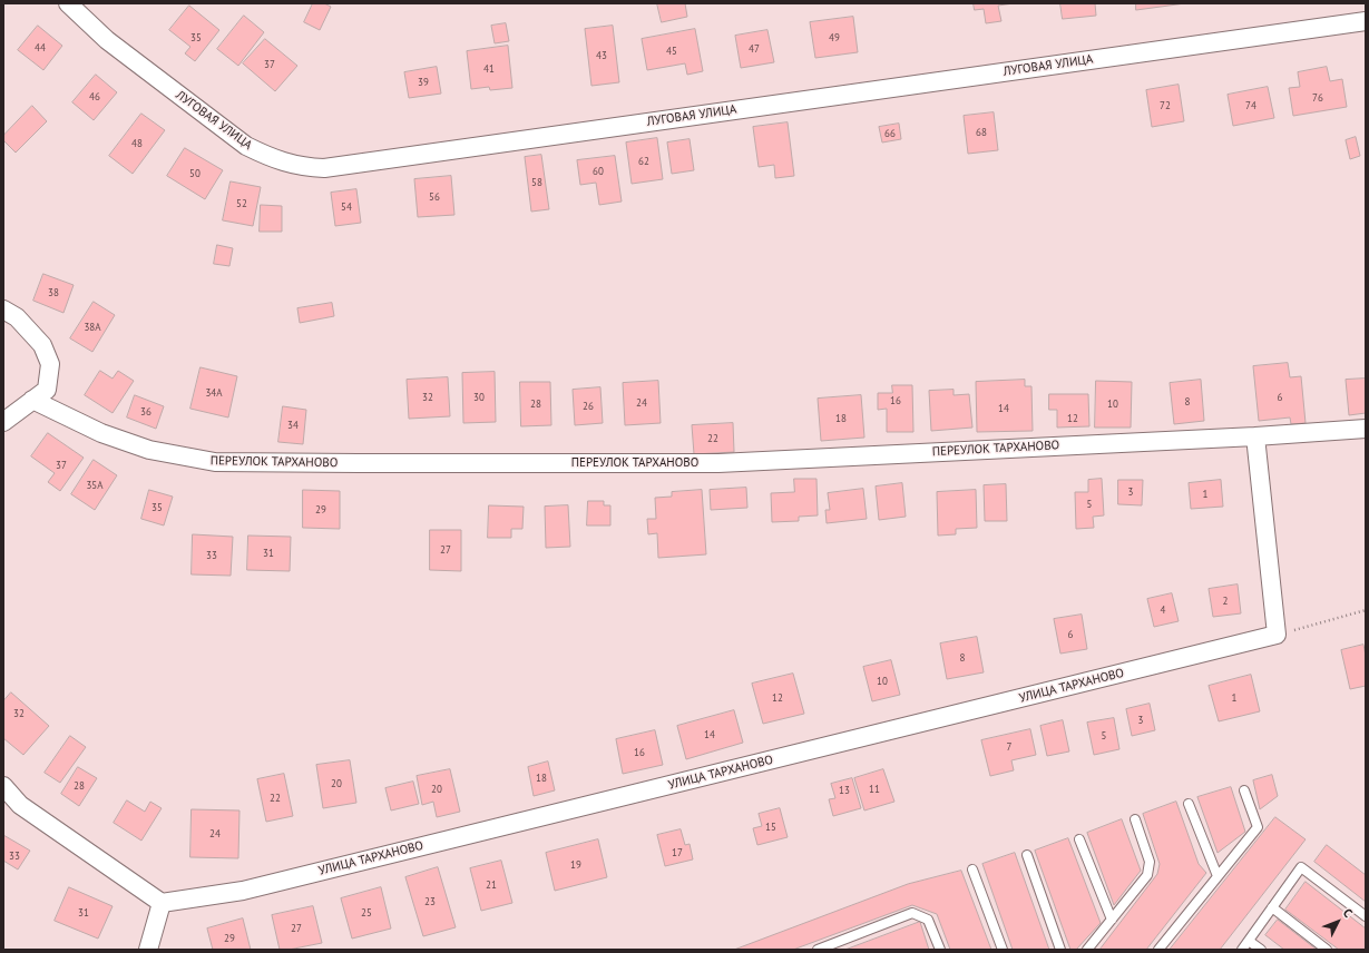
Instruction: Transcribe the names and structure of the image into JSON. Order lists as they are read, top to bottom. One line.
{"streets":{"street":["ЛУГОВАЯ УЛИЦА","ПЕРЕУЛОК ТАРХАНОВО","УЛИЦА ТАРХАНОВО"]},"house_numbers":["35","49","44","47","45","43","37","41","39","46","76","72","74","68","66","48","62","60","50","58","56","52","54","38","38А","34А","32","30","6","16","8","24","28","10","26","14","36","18","12","34","22","37","35А","3","1","5","35","29","27","31","33","2","4","6","8","10","12","1","32","3","14","5","7","16","18","20","28","20","11","13","22","15","24","17","33","19","21","23","31","25","27","29"],"north":"top right"}
